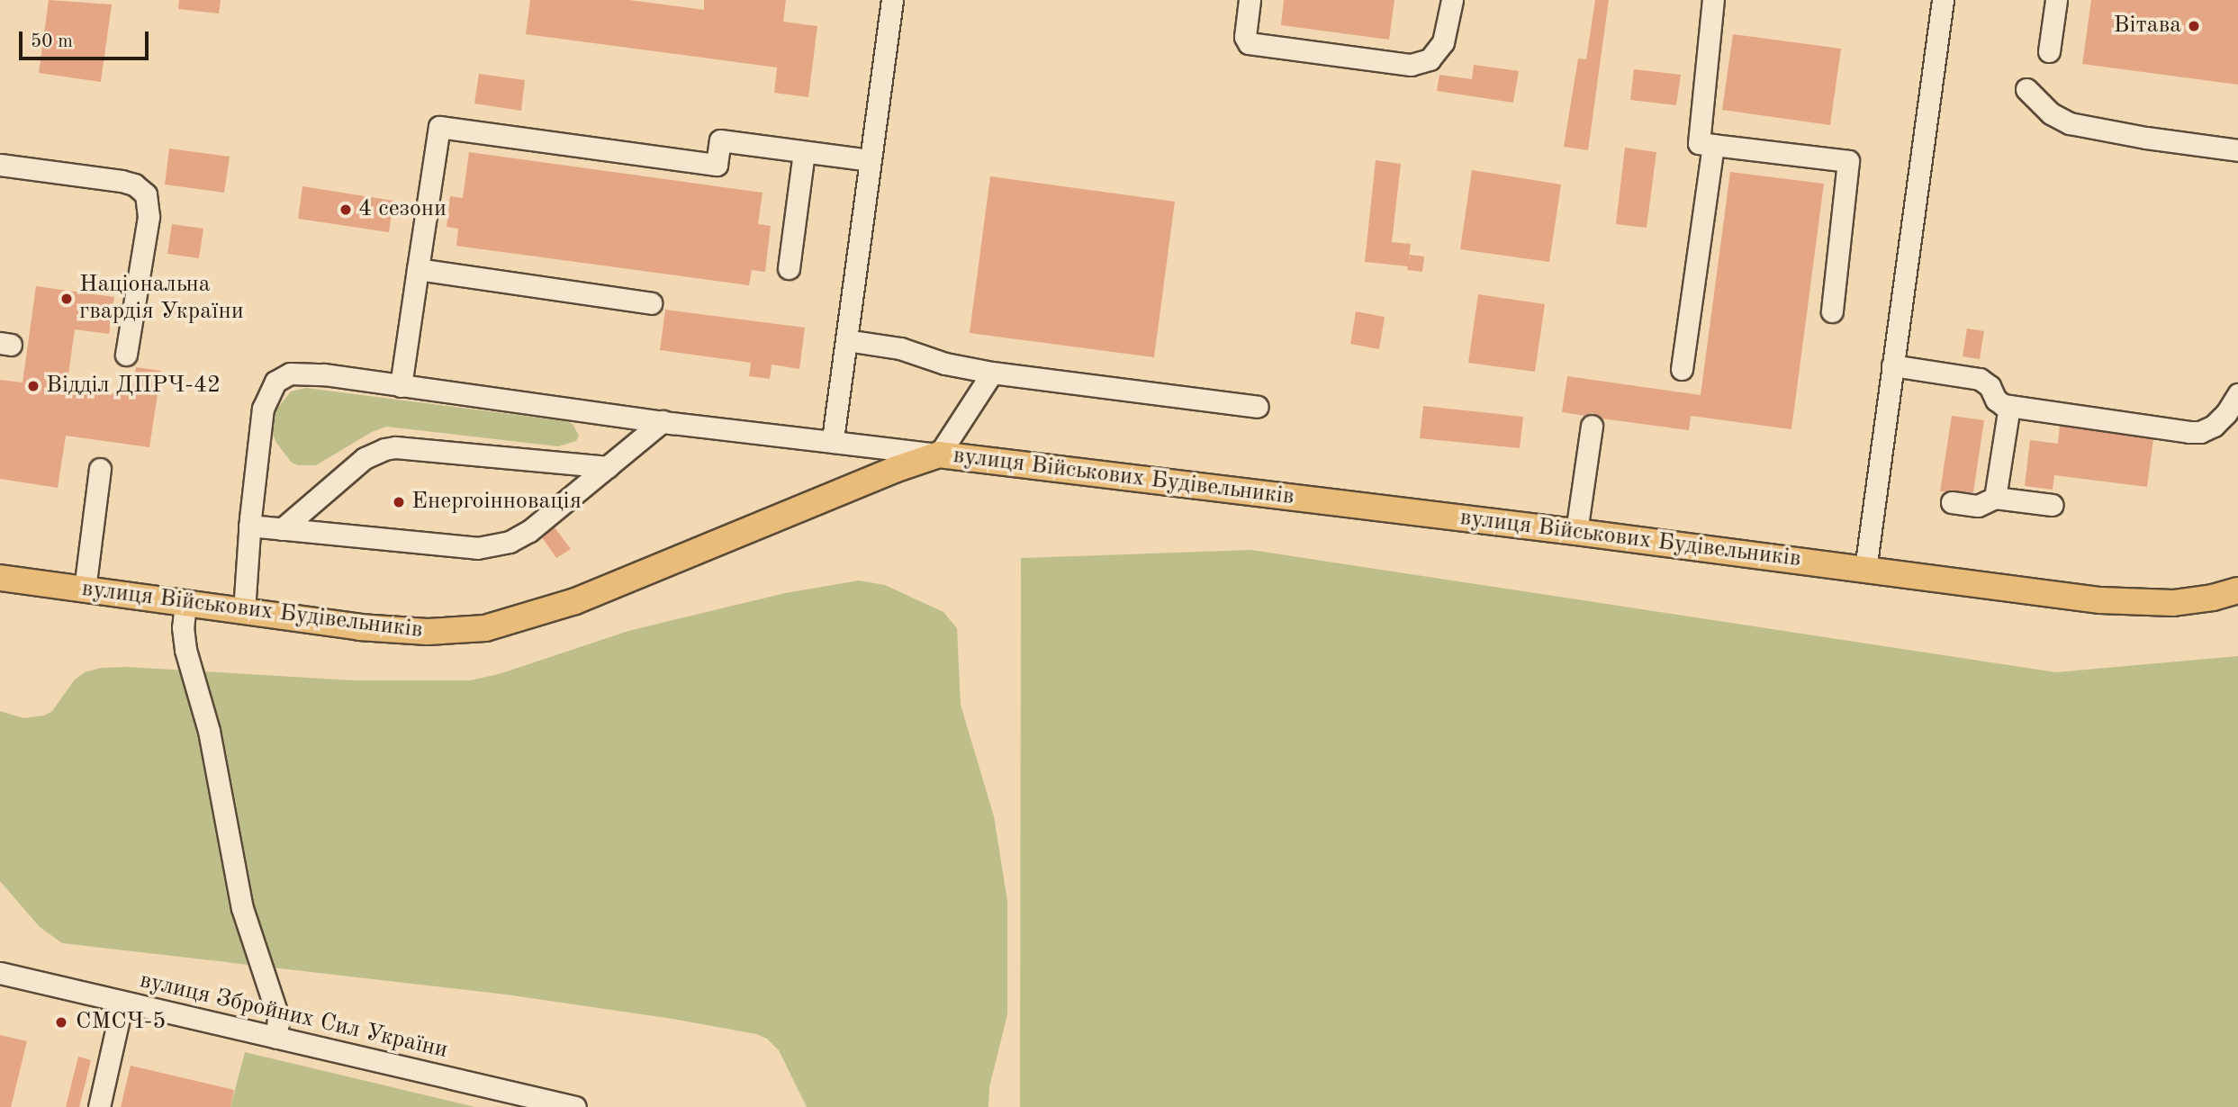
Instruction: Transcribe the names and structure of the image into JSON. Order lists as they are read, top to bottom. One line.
{"streets":{"main road":["вулиця Військових Будівельників"],"street":["вулиця Збройних Сил України"]},"places":["Вітава","4 сезони","Національна гвардія України","Відділ ДПРЧ-42","Енергоінновація","СМСЧ-5"],"scale_bar":"50 m"}
